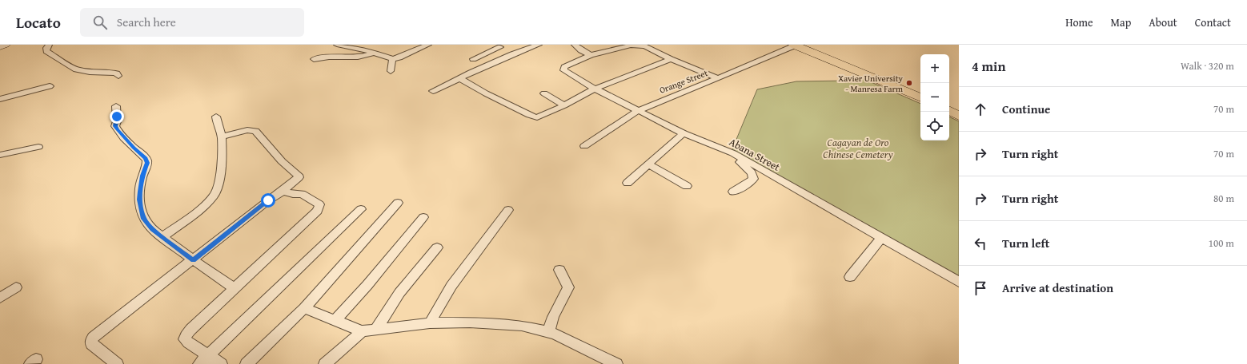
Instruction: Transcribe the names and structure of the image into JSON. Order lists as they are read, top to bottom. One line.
{"streets":{"street":["Orange Street","Abana Street"]},"crossings":[["Orange Street","Abana Street"]],"parks":["Cagayan de Oro Chinese Cemetery"],"places":["Xavier University - Manresa Farm"],"page":{"header":"Locato","search":"Search here","nav":["Home","Map","About","Contact"],"heading":["4 min","Walk · 320 m"],"map_buttons":["+","−"],"list":[["Continue","70 m"],["Turn right","70 m"],["Turn right","80 m"],["Turn left","100 m"],"Arrive at destination"]}}
